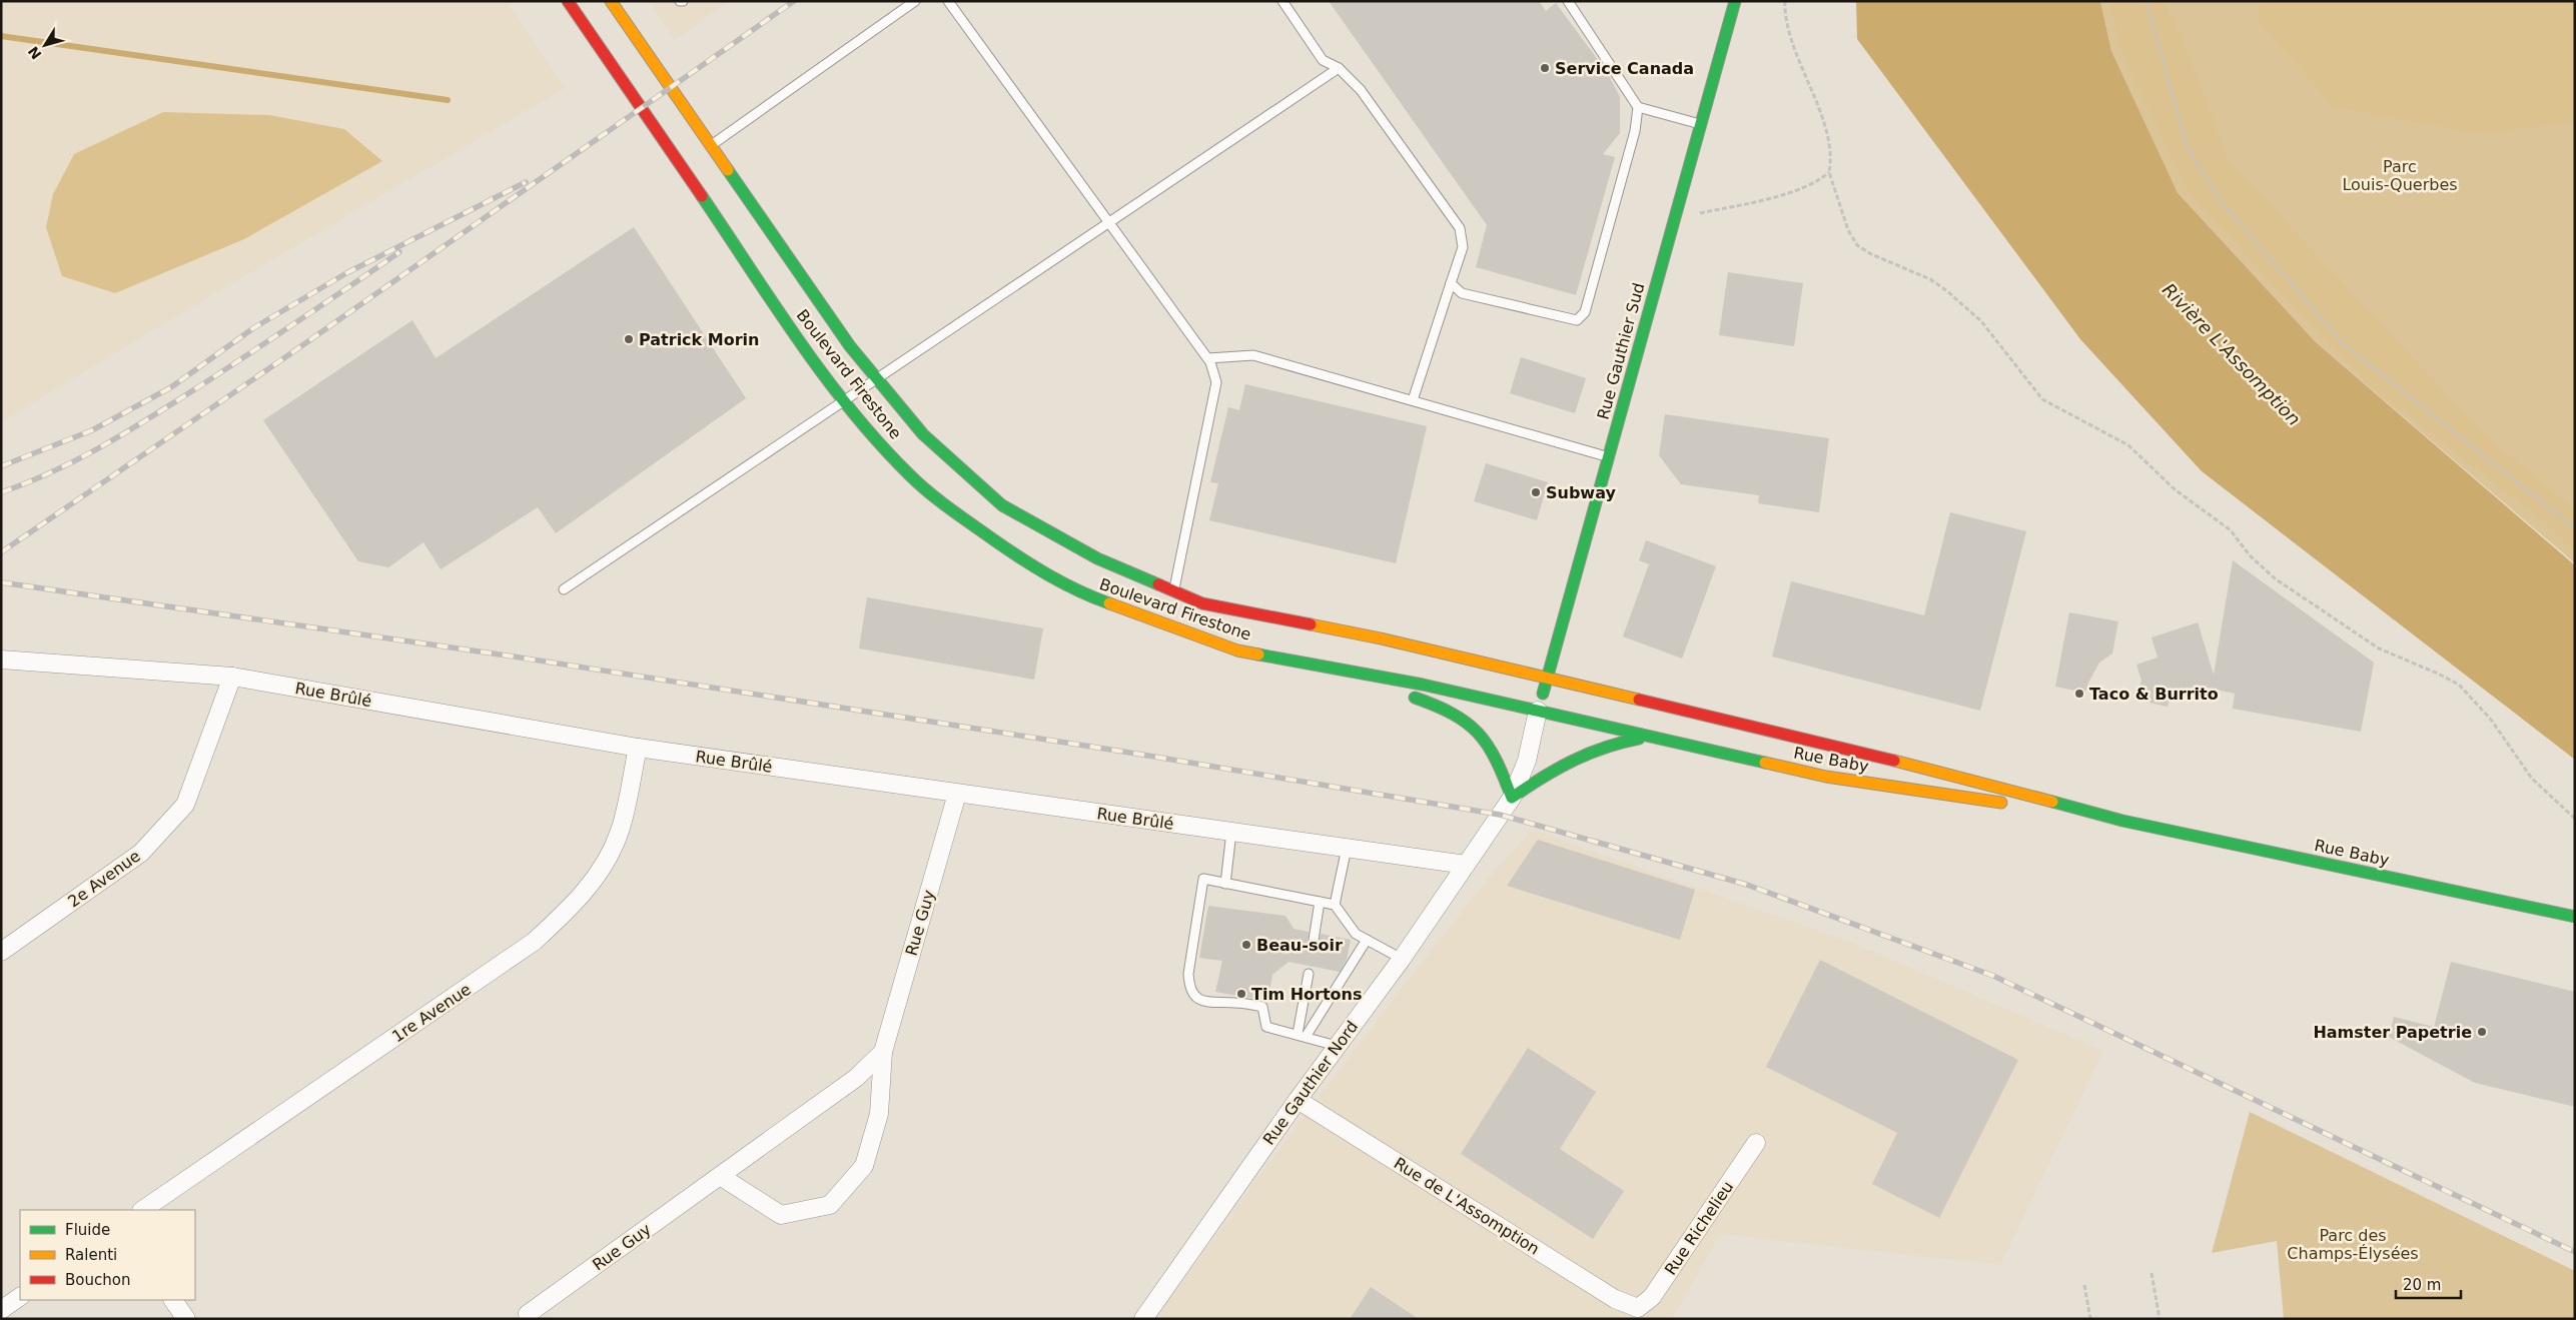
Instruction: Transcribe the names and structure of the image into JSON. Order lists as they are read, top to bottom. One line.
{"streets":{"main road":["Rue Gauthier Sud","Boulevard Firestone","Rue Baby"],"street":["Rue Brûlé","2e Avenue","Rue Guy","1re Avenue","Rue Gauthier Nord","Rue de L'Assomption","Rue Richelieu"]},"crossings":[["Rue Gauthier Sud","Boulevard Firestone"],["Rue Gauthier Sud","Rue Baby"],["Rue Gauthier Sud","Rue Gauthier Nord"],["Boulevard Firestone","Rue Baby"],["Boulevard Firestone","Rue Gauthier Nord"],["Rue Brûlé","2e Avenue"],["Rue Brûlé","Rue Guy"],["Rue Brûlé","1re Avenue"],["Rue Brûlé","Rue Gauthier Nord"],["Rue Baby","Rue Gauthier Nord"],["Rue Gauthier Nord","Rue de L'Assomption"],["Rue de L'Assomption","Rue Richelieu"]],"water":["Rivière L'Assomption"],"parks":["Parc Louis-Querbes","Parc des Champs-Élysées"],"places":["Service Canada","Patrick Morin","Subway","Taco & Burrito","Beau-soir","Tim Hortons","Hamster Papetrie"],"legend":["Fluide","Ralenti","Bouchon"],"scale_bar":"20 m","north":"bottom left"}
